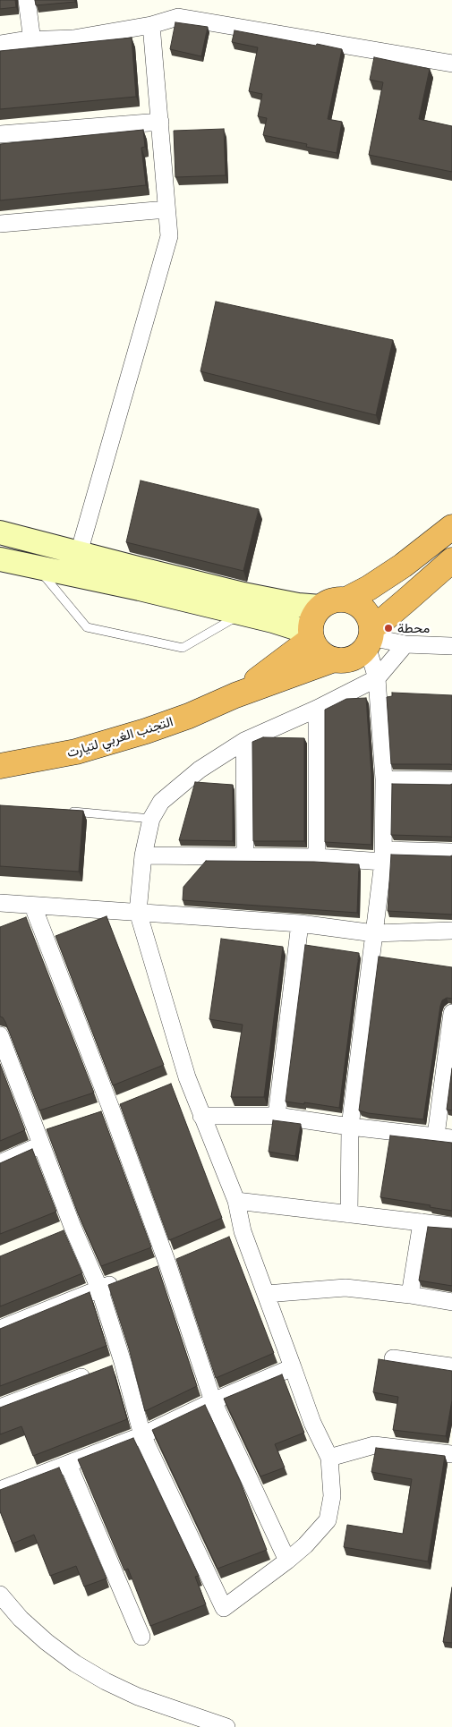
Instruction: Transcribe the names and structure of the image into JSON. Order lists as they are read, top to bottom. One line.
{"streets":{"highway":["التجنب الغربي لتيارت"]},"places":["محطة"]}
